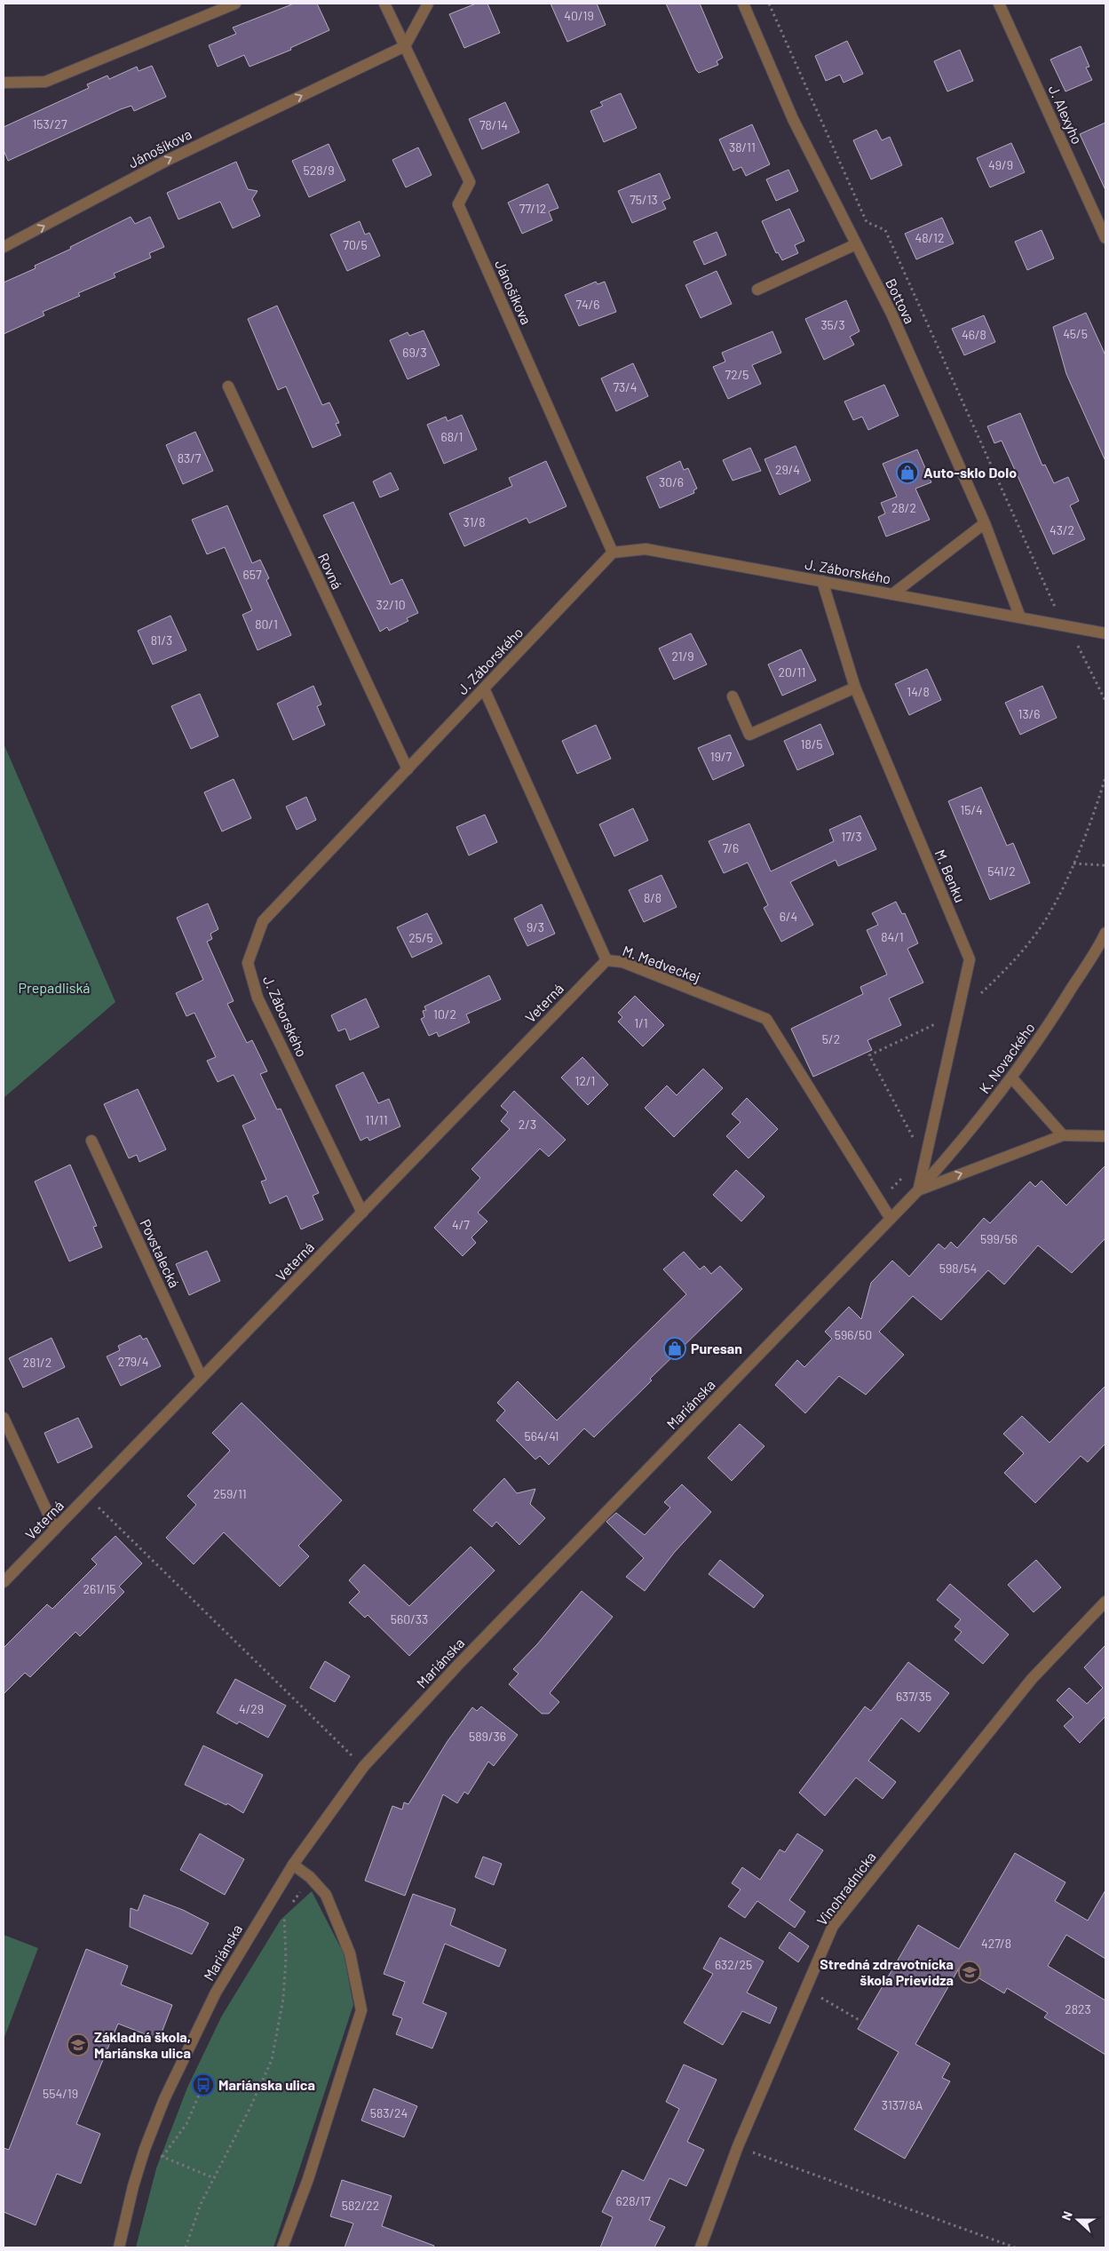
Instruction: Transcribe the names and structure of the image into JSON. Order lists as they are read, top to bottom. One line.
{"streets":{"street":["J. Alexyho","Jánošíkova","Bottova","Rovná","J. Záborského","M. Benku","M. Medveckej","Veterná","K. Novackého","Povstalecká","Mariánska","Vinohradnícka"]},"crossings":[["Jánošíkova","J. Záborského"],["Bottova","J. Záborského"],["Rovná","J. Záborského"],["J. Záborského","M. Benku"],["J. Záborského","M. Medveckej"],["J. Záborského","Veterná"],["M. Benku","K. Novackého"],["M. Benku","Mariánska"],["M. Medveckej","Veterná"],["M. Medveckej","Mariánska"],["Veterná","Povstalecká"],["K. Novackého","Mariánska"]],"one_way":["Jánošíkova"],"parks":["Prepadliská"],"places":{"shop":["Auto-sklo Dolo","Puresan"],"school or university":["Stredná zdravotnícka škola Prievidza","Základná škola, Mariánska ulica"],"bus stop":["Mariánska ulica"]},"house_numbers":["40/19","153/27","78/14","38/11","49/9","528/9","75/13","77/12","48/12","70/5","74/6","35/3","45/5","46/8","69/3","72/5","73/4","68/1","83/7","29/4","30/6","28/2","31/8","43/2","657","32/10","80/1","81/3","21/9","20/11","14/8","13/6","18/5","19/7","15/4","17/3","7/6","541/2","8/8","6/4","9/3","84/1","25/5","10/2","1/1","5/2","12/1","11/11","2/3","4/7","599/56","598/54","596/50","279/4","281/2","564/41","259/11","261/15","560/33","637/35","4/29","589/36","427/8","632/25","2823","554/19","3137/8A","583/24","628/17","582/22"],"north":"left"}
